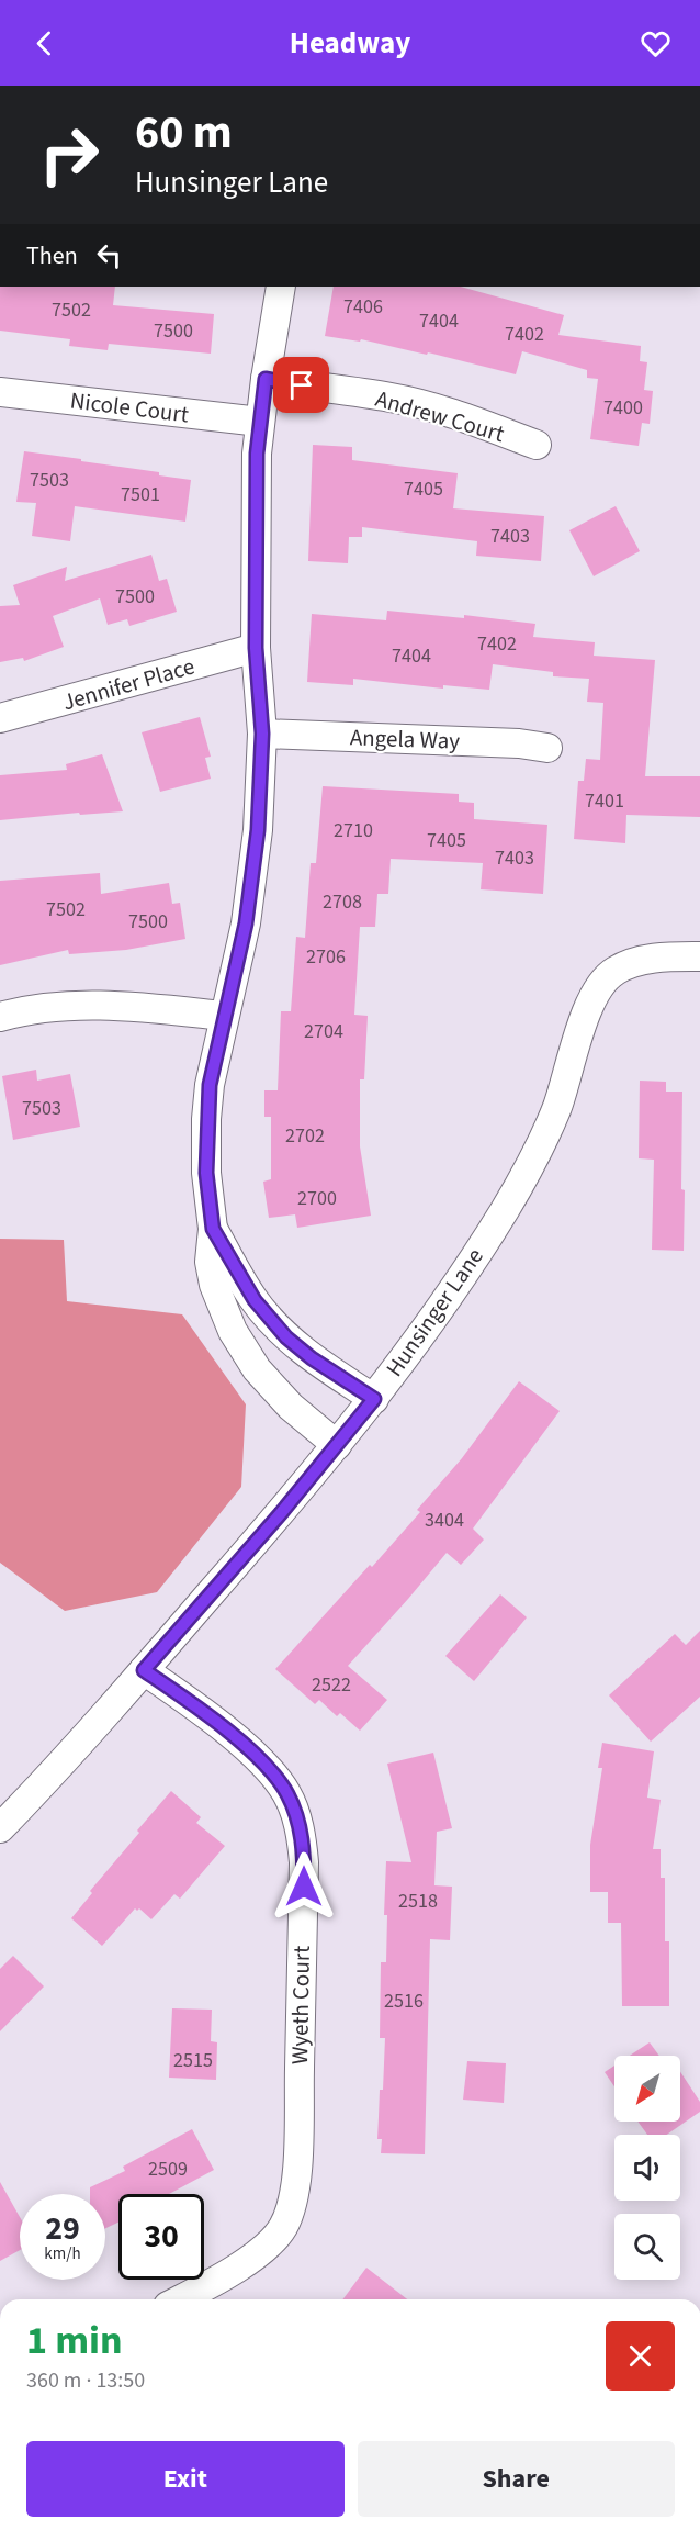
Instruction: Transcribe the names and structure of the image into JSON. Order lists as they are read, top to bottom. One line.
{"streets":{"street":["Nicole Court","Andrew Court","Jennifer Place","Angela Way","Hunsinger Lane","Wyeth Court"]},"crossings":[["Hunsinger Lane","Wyeth Court"]],"house_numbers":["7406","7502","7404","7500","7402","7400","7503","7405","7501","7403","7500","7402","7404","7401","2710","7405","7403","2708","7502","7500","2706","2704","7503","2702","2700","3404","2522","2518","2516","2515","2509"],"north":"bottom left","page":{"header":"Headway","turn":["60 m","Hunsinger Lane"],"then":"Then","speed":"29 km/h","limit":"30","heading":["1 min","360 m · 13:50"],"buttons":["Exit","Share"]}}
